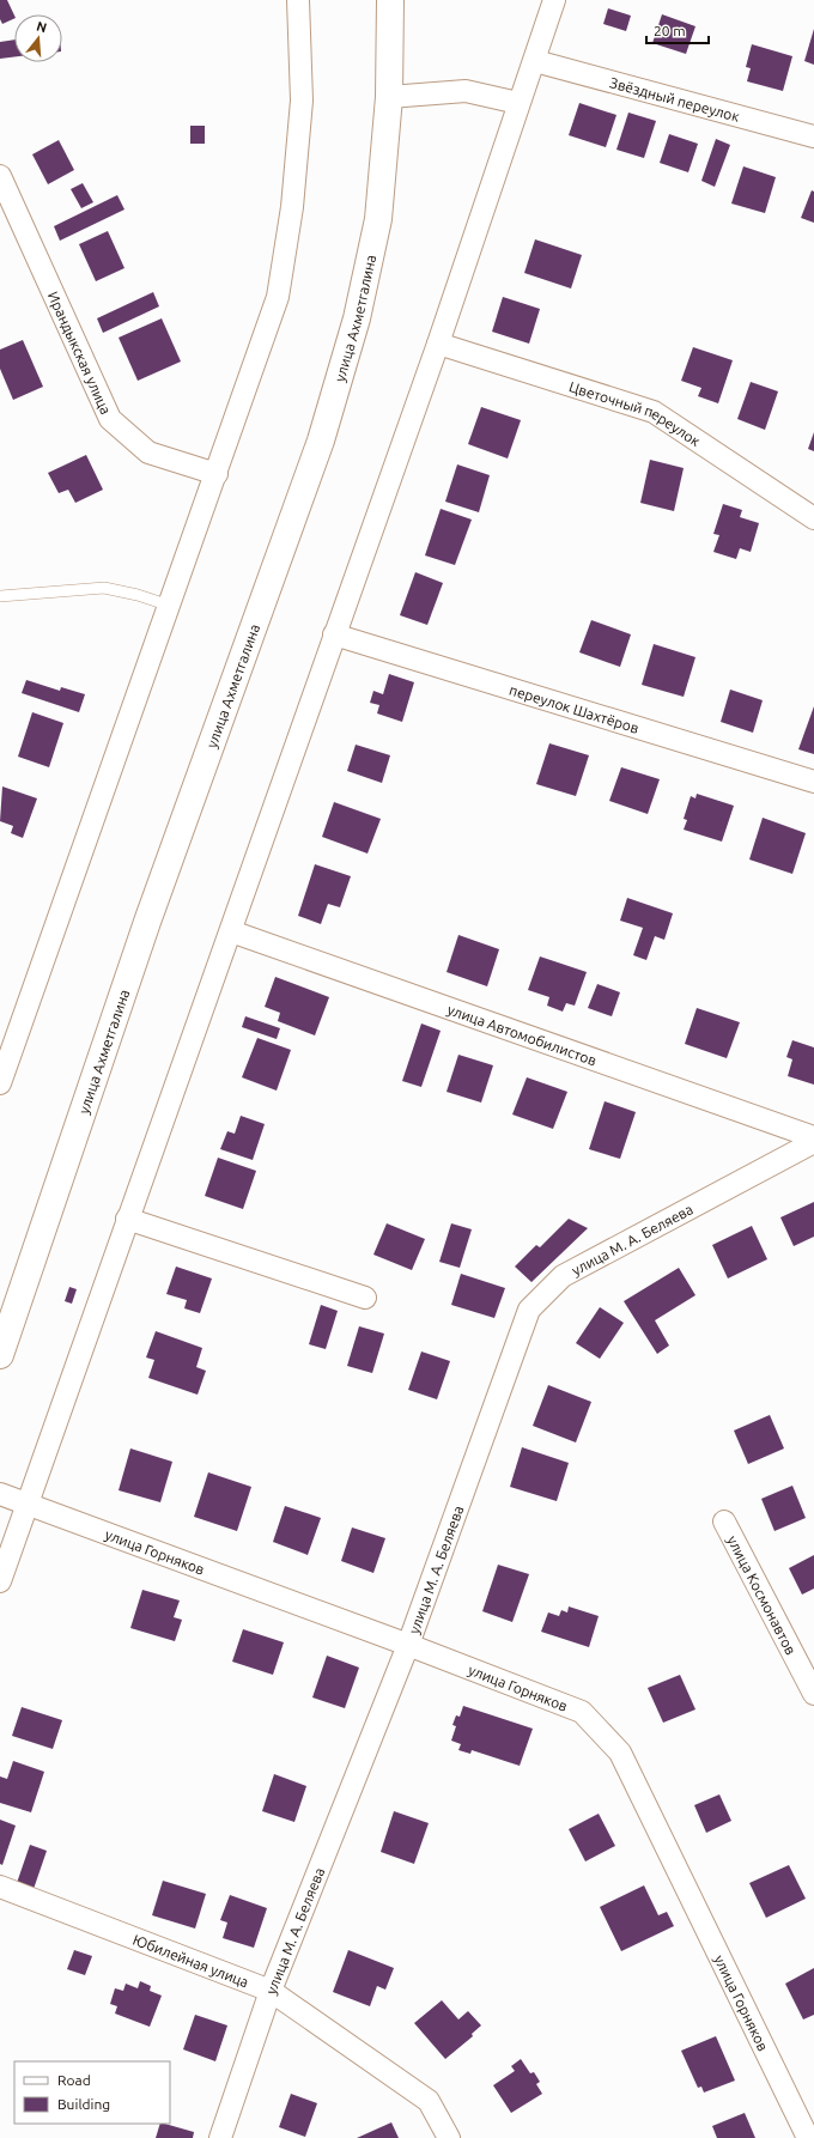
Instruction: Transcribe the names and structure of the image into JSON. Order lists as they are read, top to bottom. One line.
{"streets":{"main road":["улица Ахметгалина"],"street":["Звёздный переулок","Ирандыкская улица","Цветочный переулок","переулок Шахтёров","улица Автомобилистов","улица М. А. Беляева","улица Горняков","улица Космонавтов","Юбилейная улица"]},"crossings":[["улица М. А. Беляева","улица Горняков"],["улица М. А. Беляева","Юбилейная улица"]],"legend":["Road","Building"],"scale_bar":"20 m","north":"top"}
